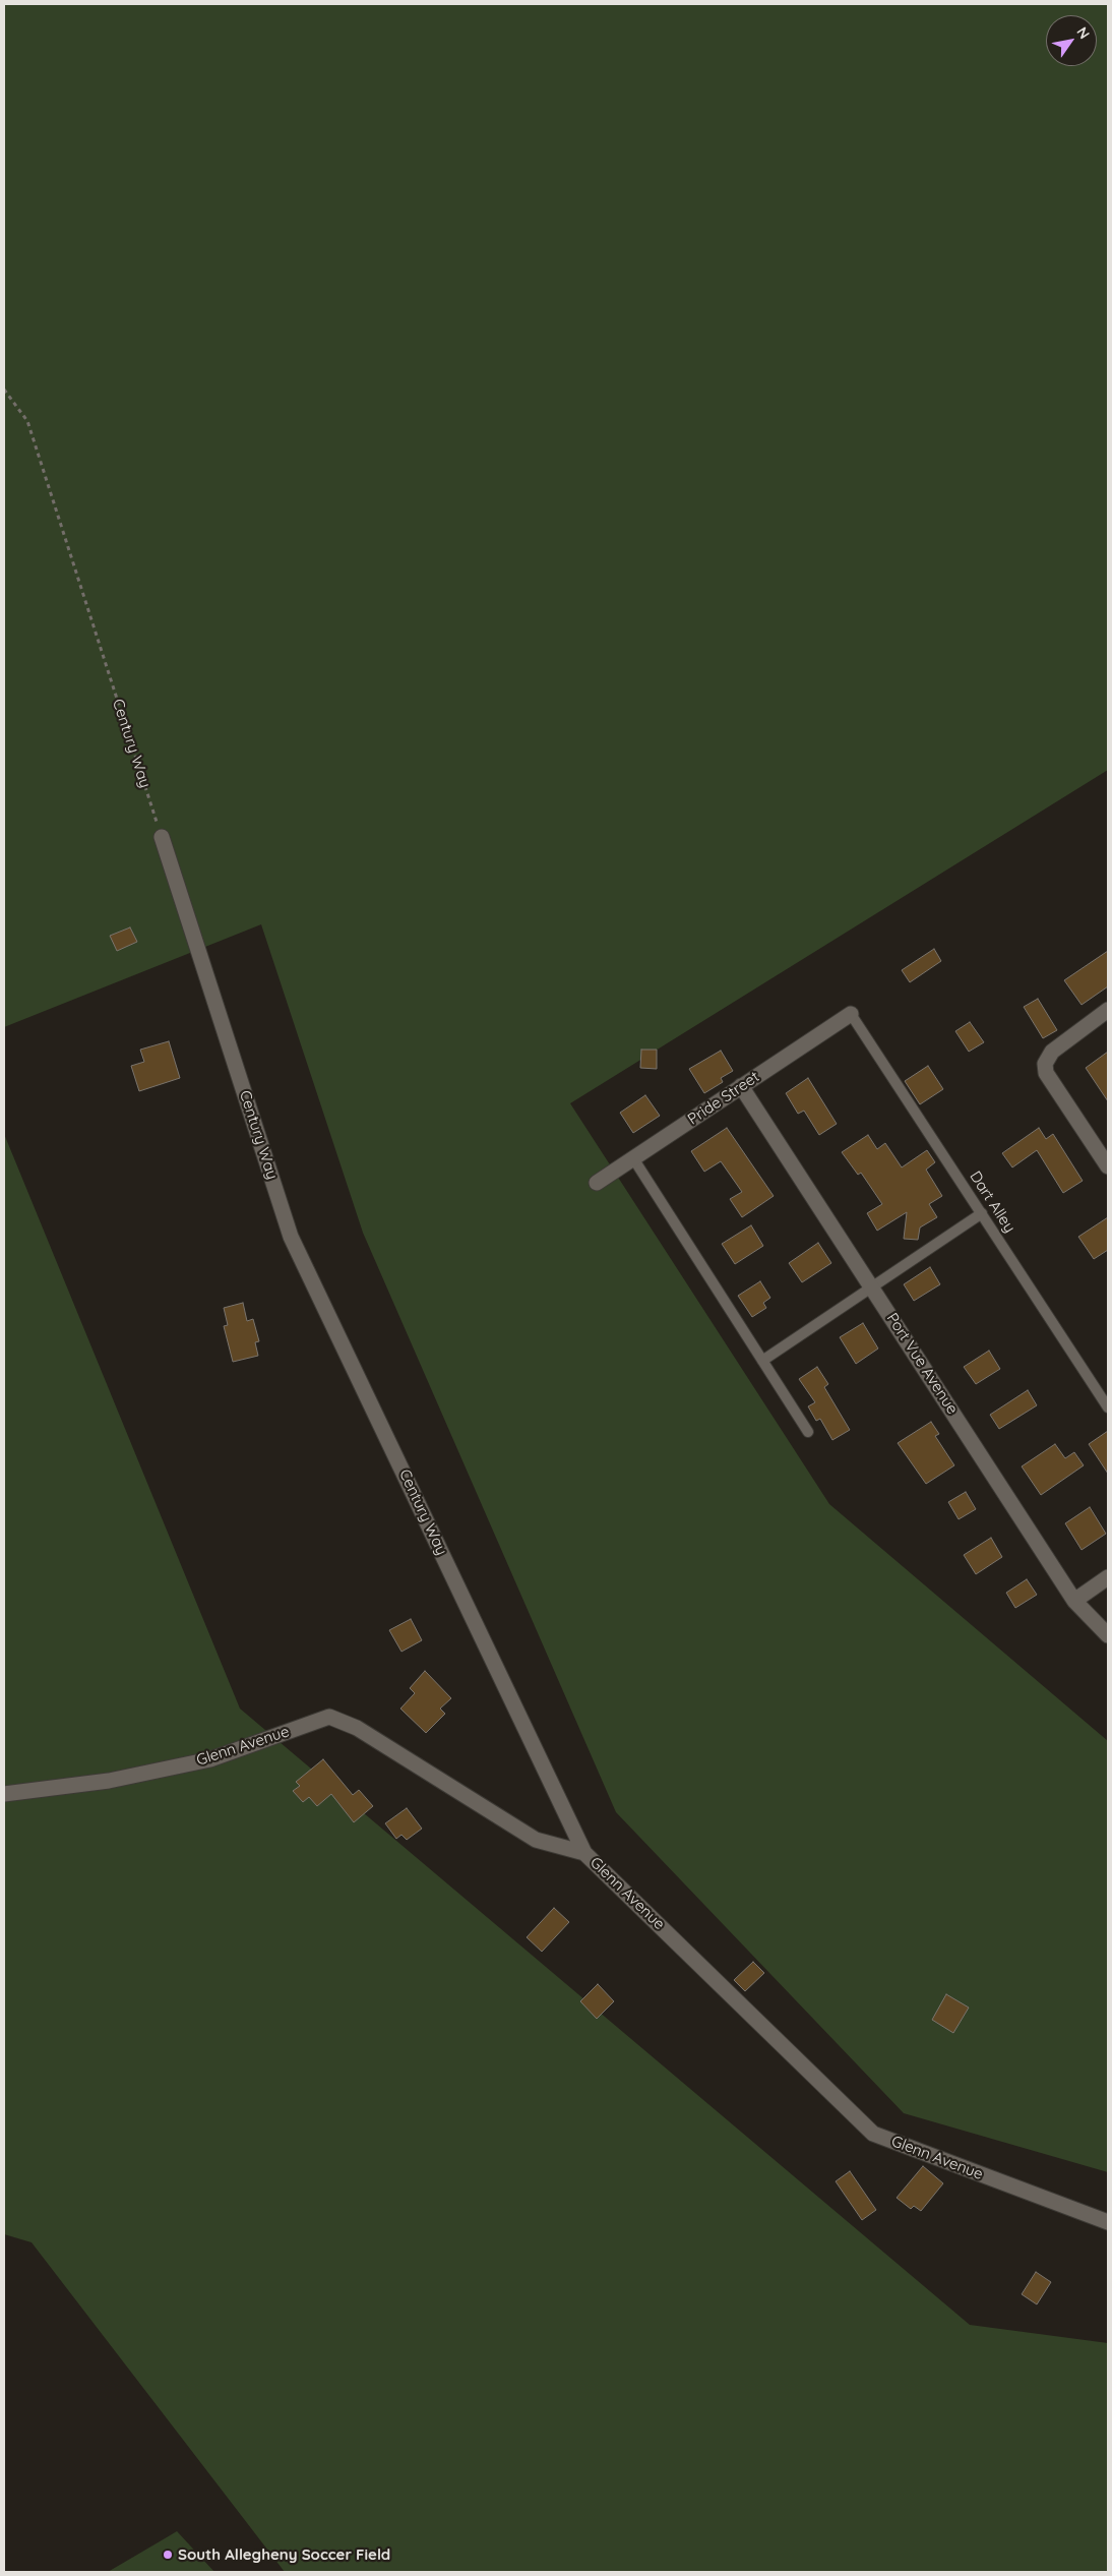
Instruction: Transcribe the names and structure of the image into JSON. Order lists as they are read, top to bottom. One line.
{"streets":{"street":["Century Way","Pride Street","Port Vue Avenue","Glenn Avenue"],"lane":["Dart Alley"]},"crossings":[["Century Way","Glenn Avenue"],["Pride Street","Dart Alley"],["Pride Street","Port Vue Avenue"]],"places":["South Allegheny Soccer Field"],"north":"top right"}
